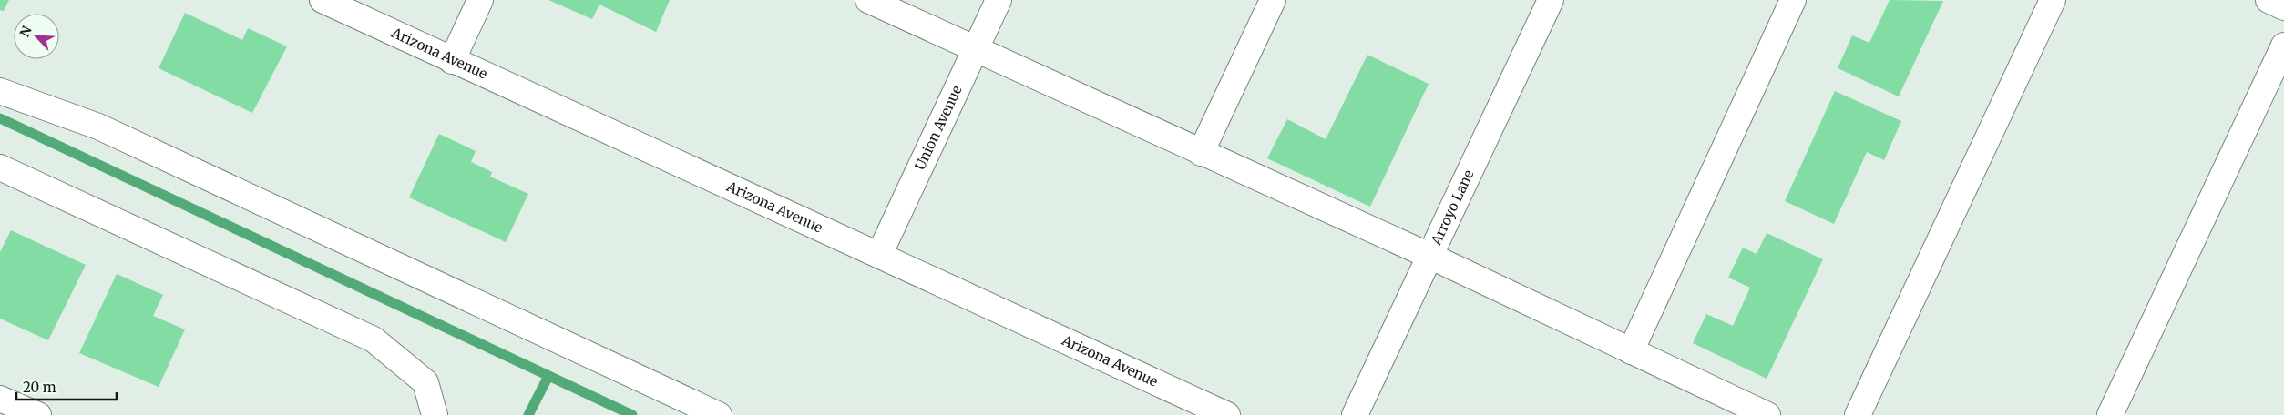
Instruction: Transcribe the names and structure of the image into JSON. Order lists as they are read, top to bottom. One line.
{"streets":{"street":["Arizona Avenue","Union Avenue","Arroyo Lane"]},"crossings":[["Arizona Avenue","Union Avenue"]],"scale_bar":"20 m","north":"top left"}
